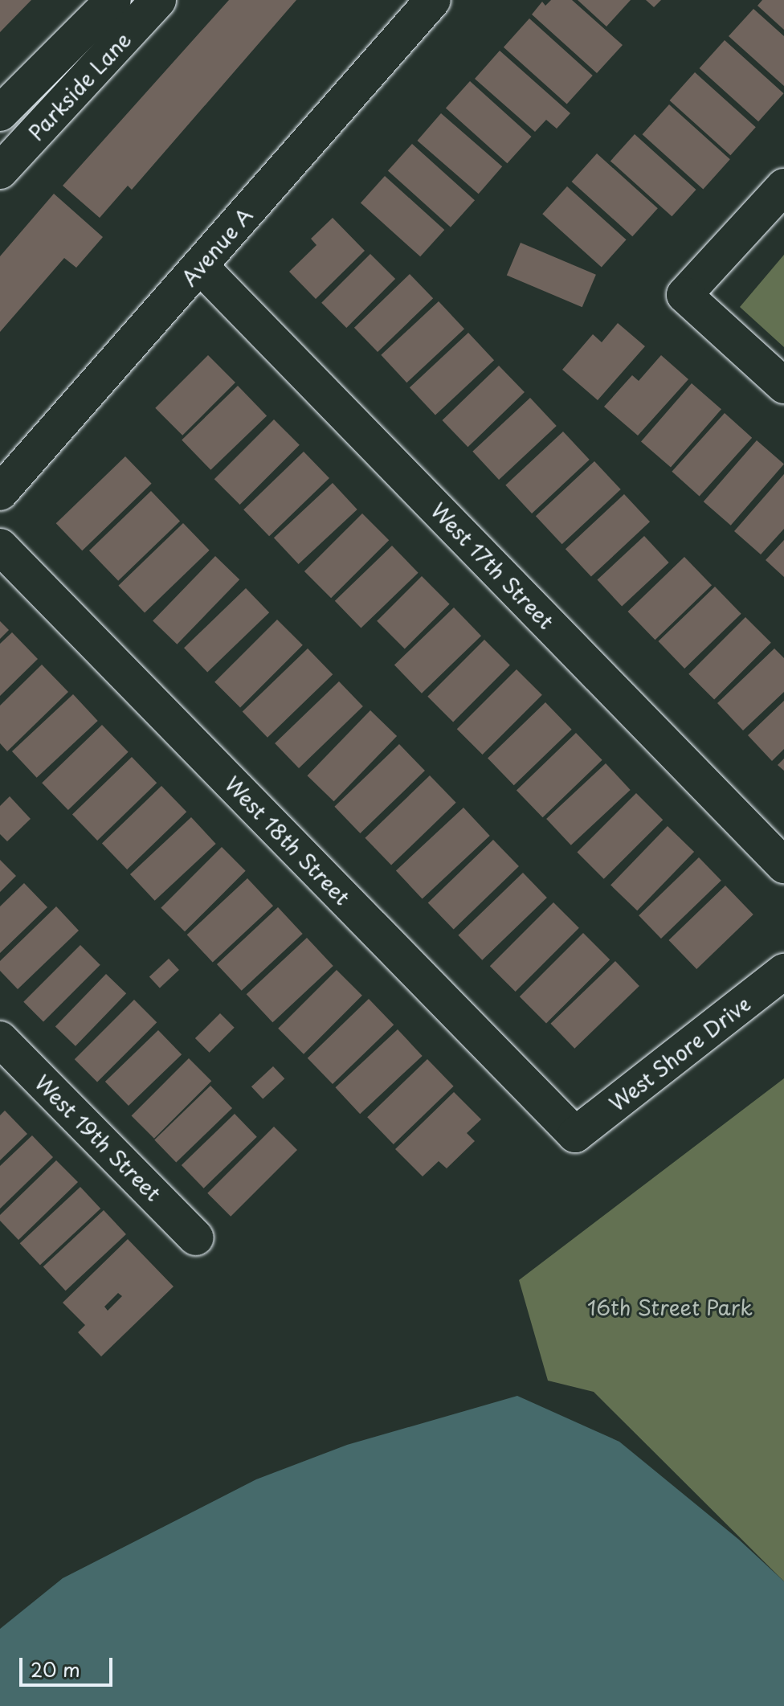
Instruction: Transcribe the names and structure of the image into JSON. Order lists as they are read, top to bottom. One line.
{"streets":{"street":["Parkside Lane","Avenue A","West 17th Street","West 18th Street","West Shore Drive","West 19th Street"]},"crossings":[["Avenue A","West 17th Street"],["West 18th Street","West Shore Drive"]],"parks":["16th Street Park"],"scale_bar":"20 m"}
